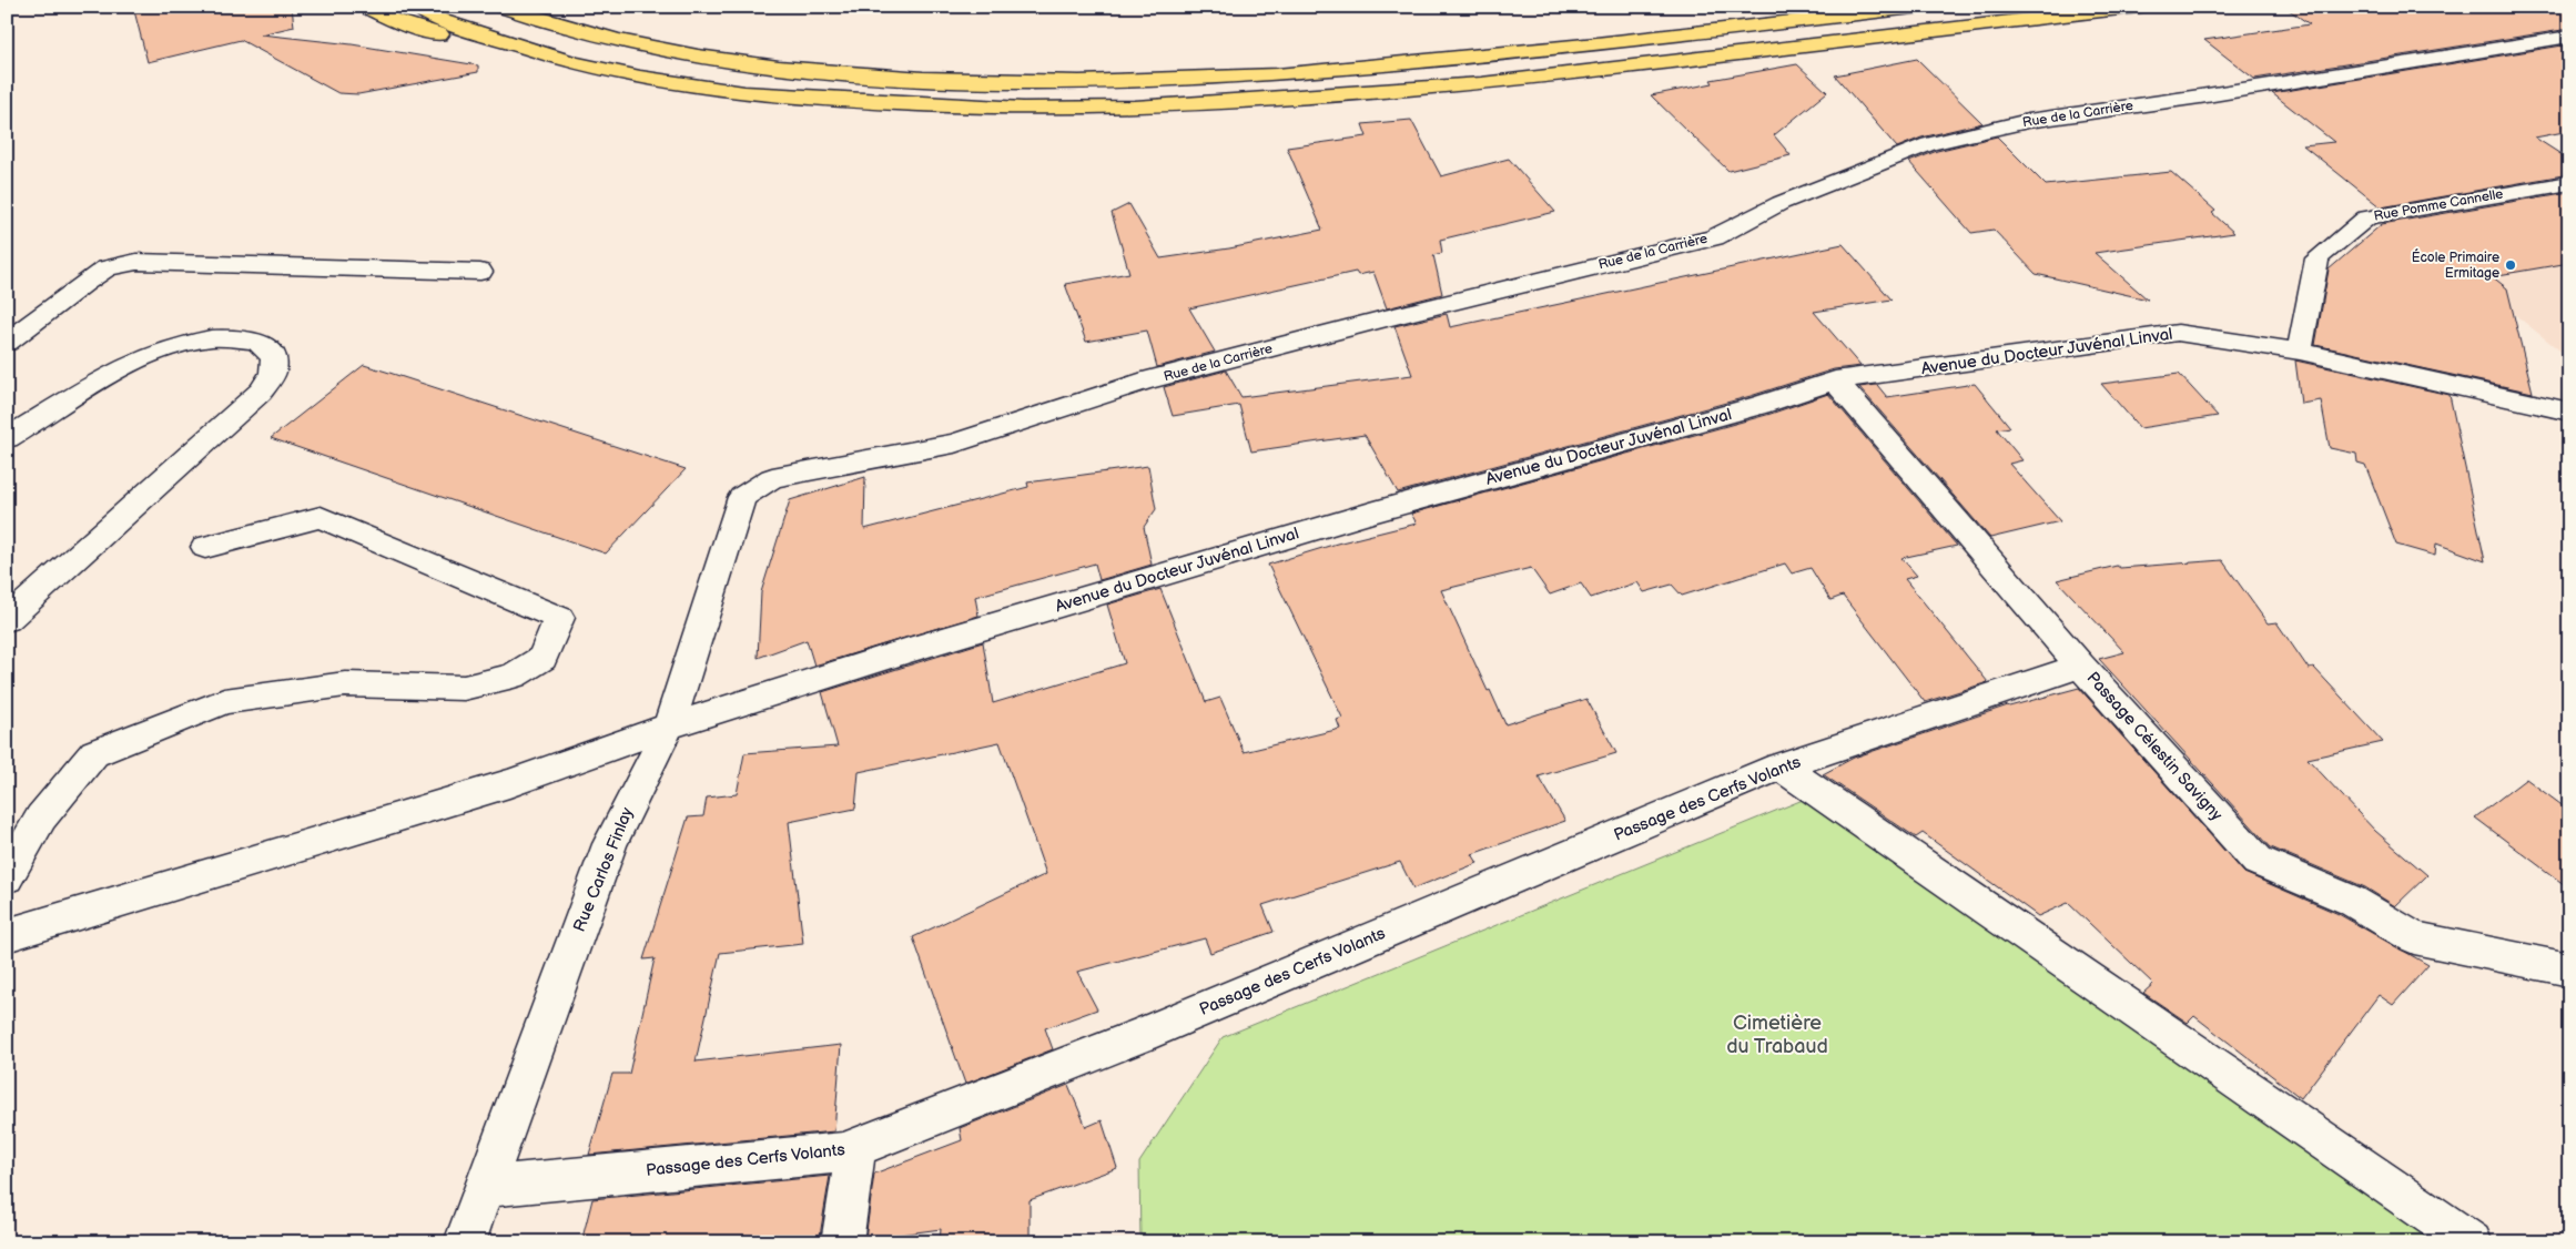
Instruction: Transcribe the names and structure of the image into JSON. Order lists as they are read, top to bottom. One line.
{"streets":{"street":["Rue de la Carrière","Rue Pomme Cannelle","Avenue du Docteur Juvénal Linval","Passage Célestin Savigny","Passage des Cerfs Volants","Rue Carlos Finlay"]},"crossings":[["Rue de la Carrière","Rue Carlos Finlay"],["Rue Pomme Cannelle","Avenue du Docteur Juvénal Linval"],["Avenue du Docteur Juvénal Linval","Passage Célestin Savigny"],["Avenue du Docteur Juvénal Linval","Rue Carlos Finlay"],["Passage Célestin Savigny","Passage des Cerfs Volants"],["Passage des Cerfs Volants","Rue Carlos Finlay"]],"parks":["Cimetière du Trabaud"],"places":["École Primaire Ermitage"]}
